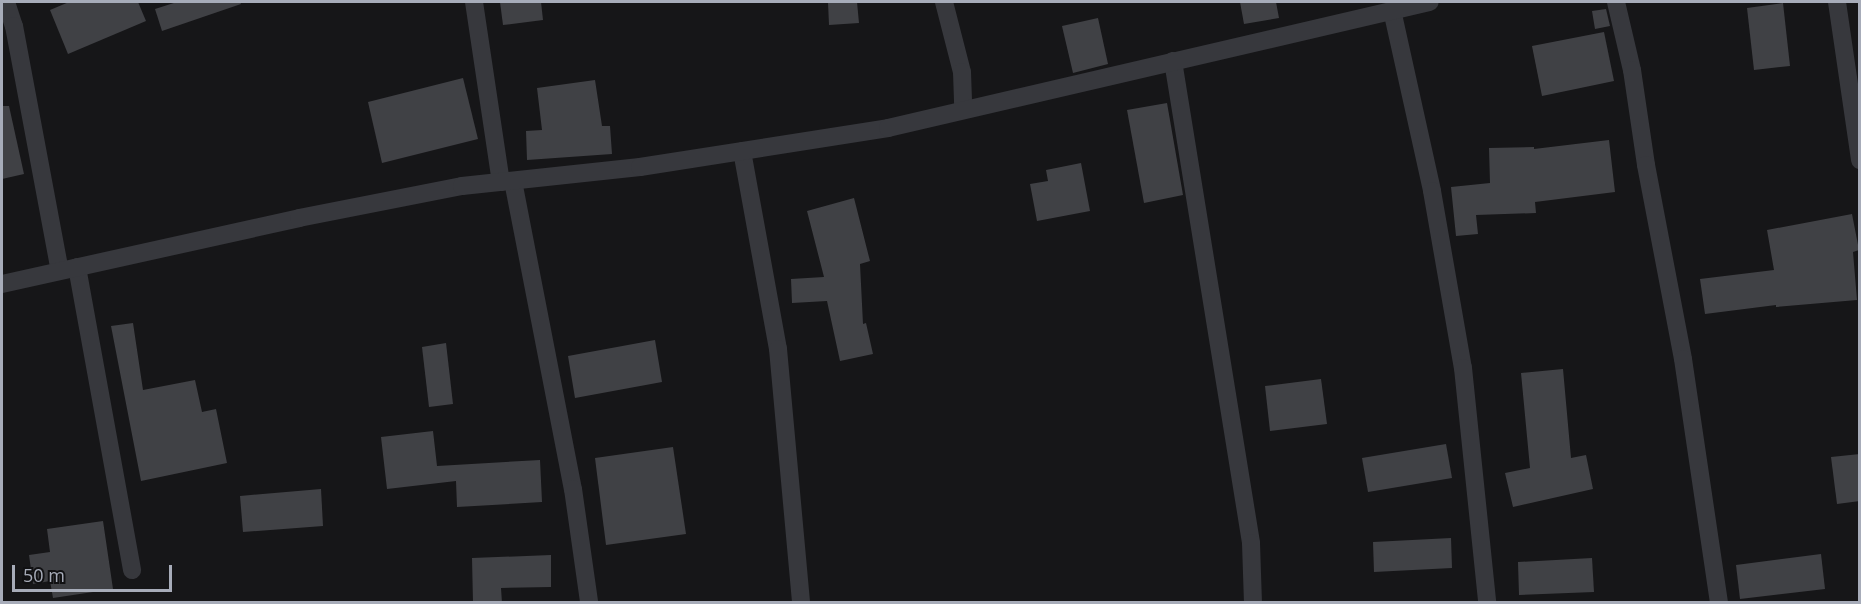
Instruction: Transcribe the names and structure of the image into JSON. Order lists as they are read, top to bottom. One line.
{"scale_bar":"50 m"}
